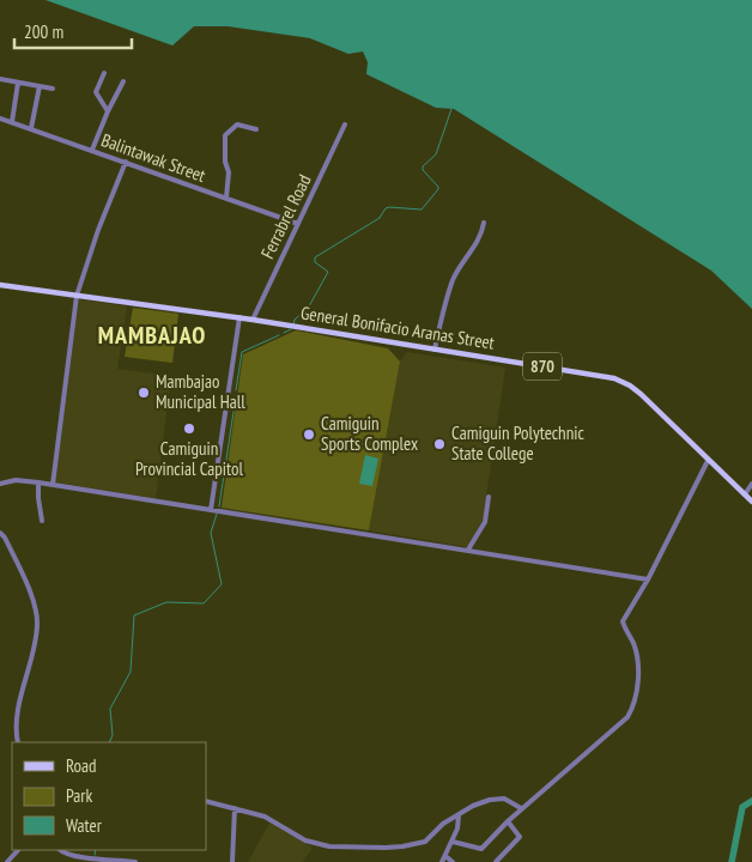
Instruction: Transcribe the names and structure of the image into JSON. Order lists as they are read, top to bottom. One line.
{"streets":{"main road":["General Bonifacio Aranas Street","870"],"street":["Balintawak Street","Ferrabrel Road"]},"crossings":[["Balintawak Street","Ferrabrel Road"],["Ferrabrel Road","General Bonifacio Aranas Street"],["General Bonifacio Aranas Street","870"]],"districts":["MAMBAJAO"],"places":["Mambajao Municipal Hall","Camiguin Provincial Capitol","Camiguin Sports Complex","Camiguin Polytechnic State College"],"legend":["Road","Park","Water"],"scale_bar":"200 m"}
